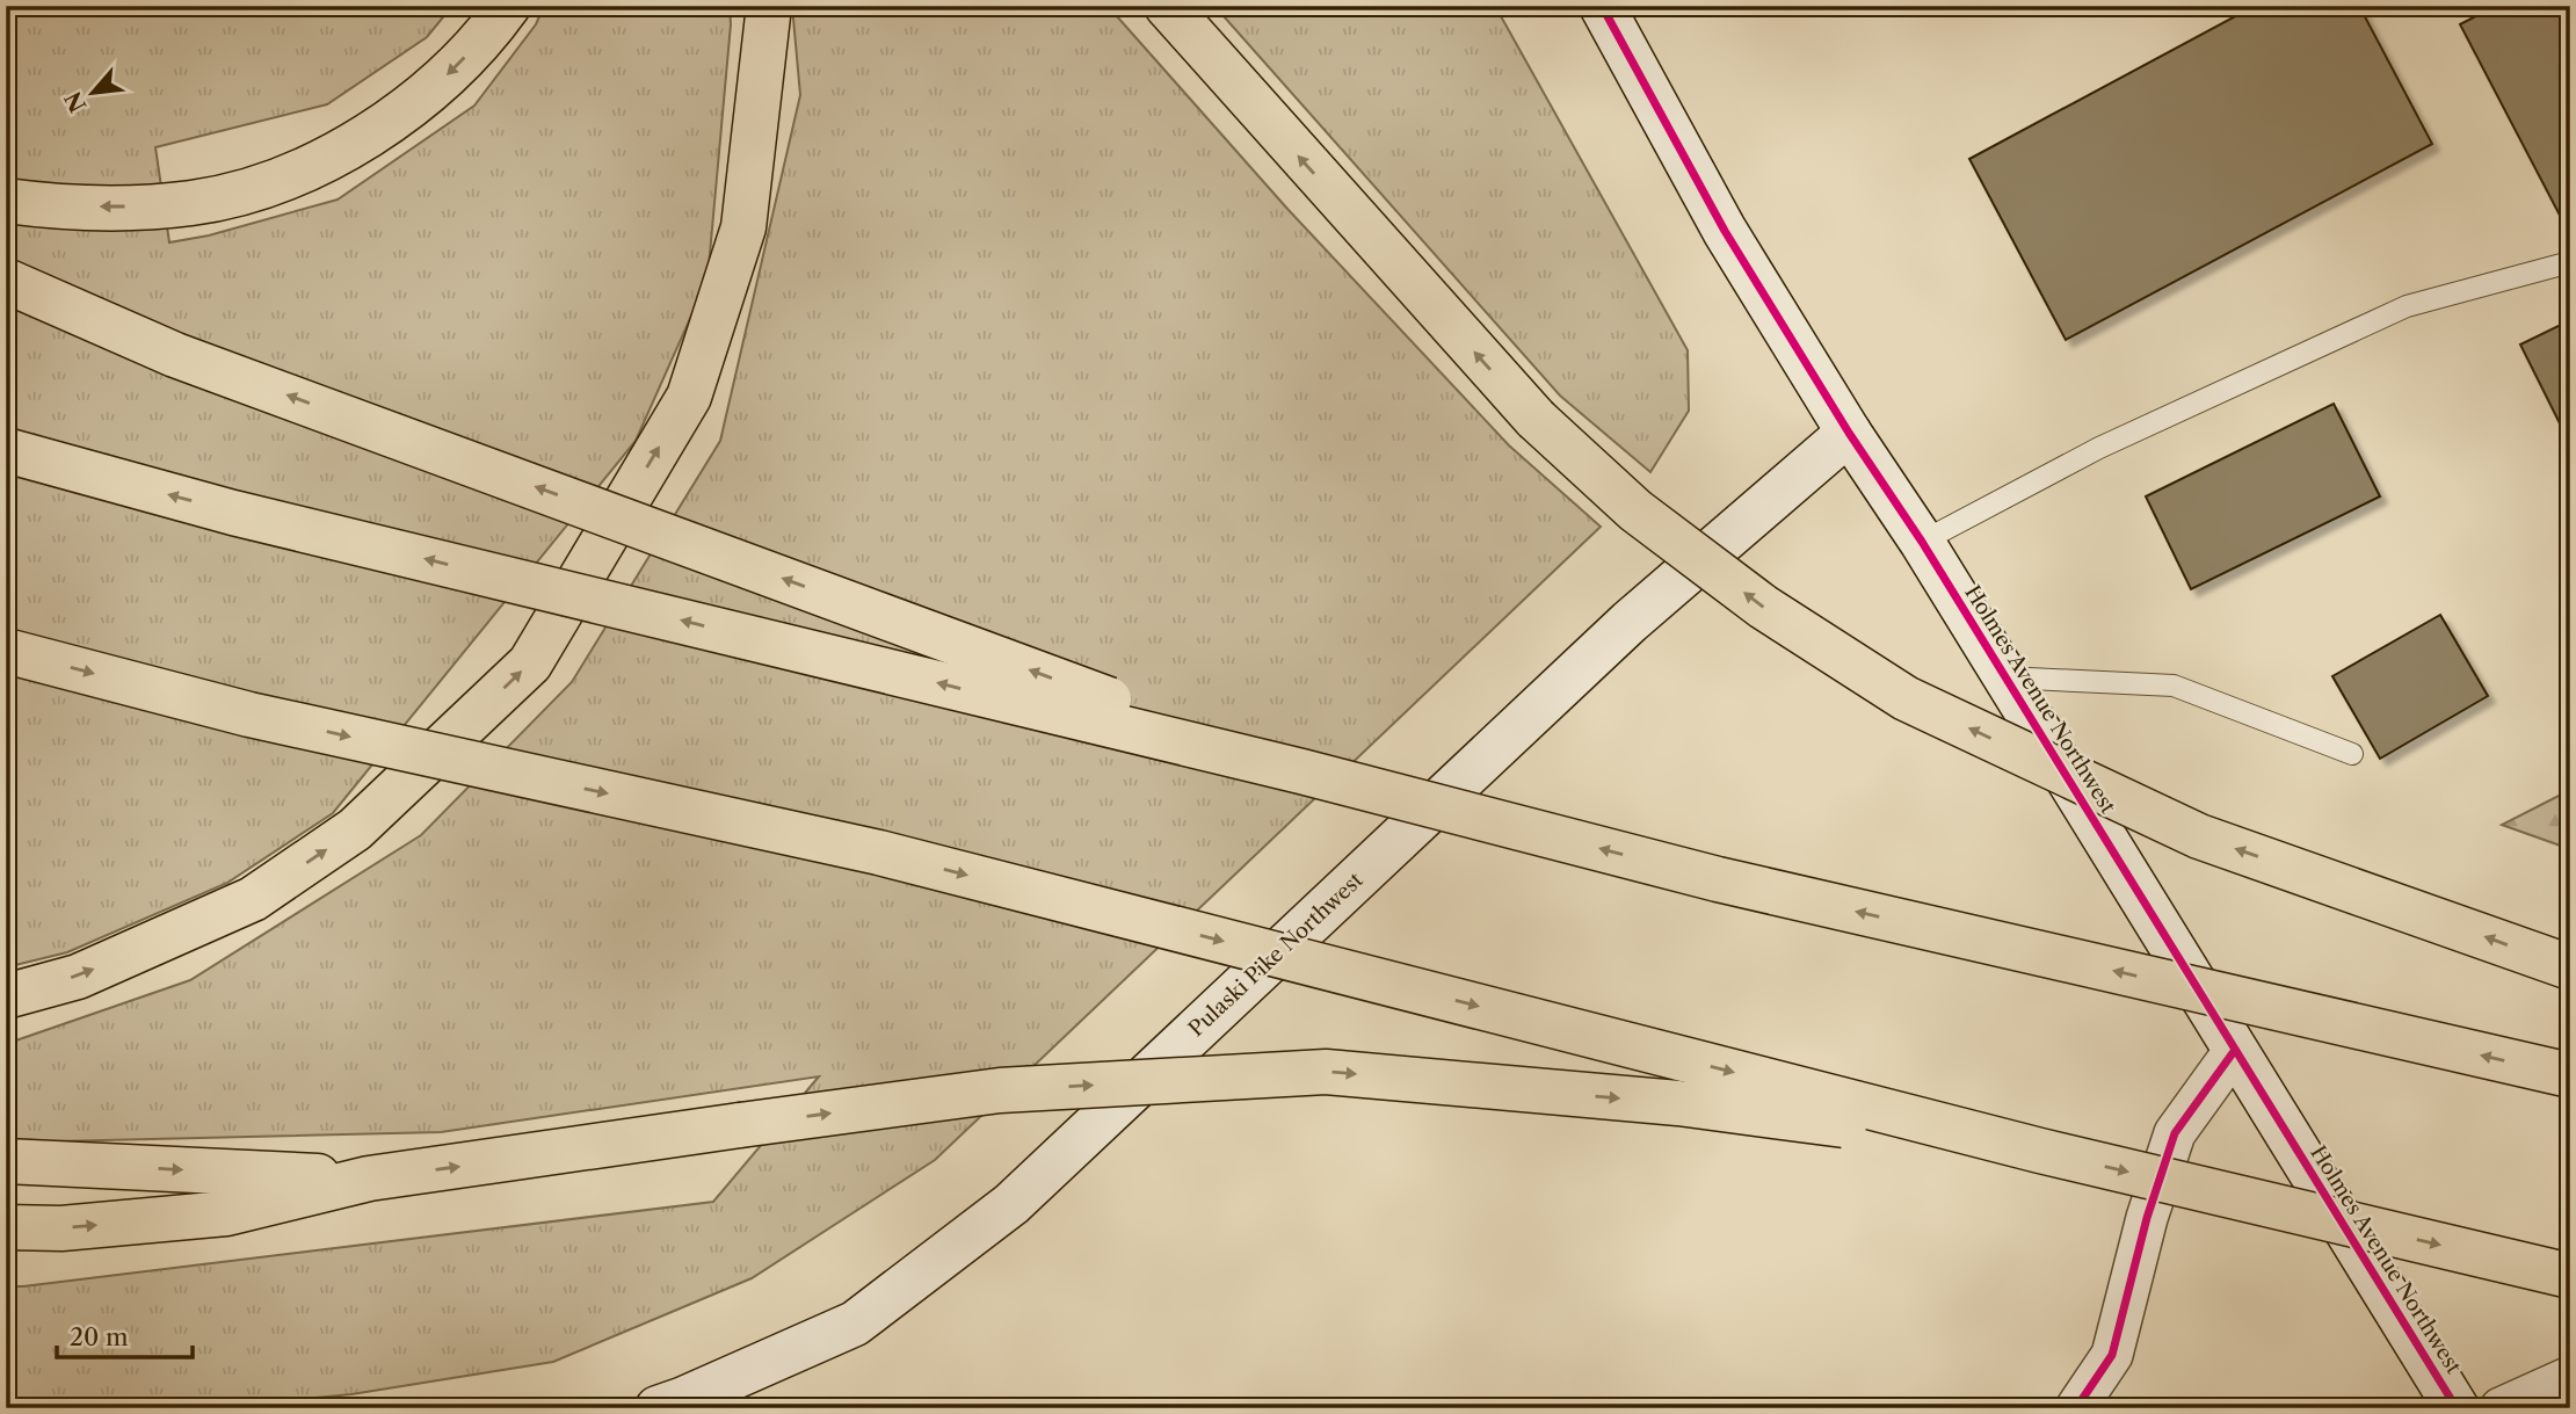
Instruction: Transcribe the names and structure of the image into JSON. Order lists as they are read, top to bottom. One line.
{"streets":{"main road":["Holmes Avenue Northwest","Pulaski Pike Northwest"]},"crossings":[["Holmes Avenue Northwest","Pulaski Pike Northwest"]],"scale_bar":"20 m","north":"bottom left"}
